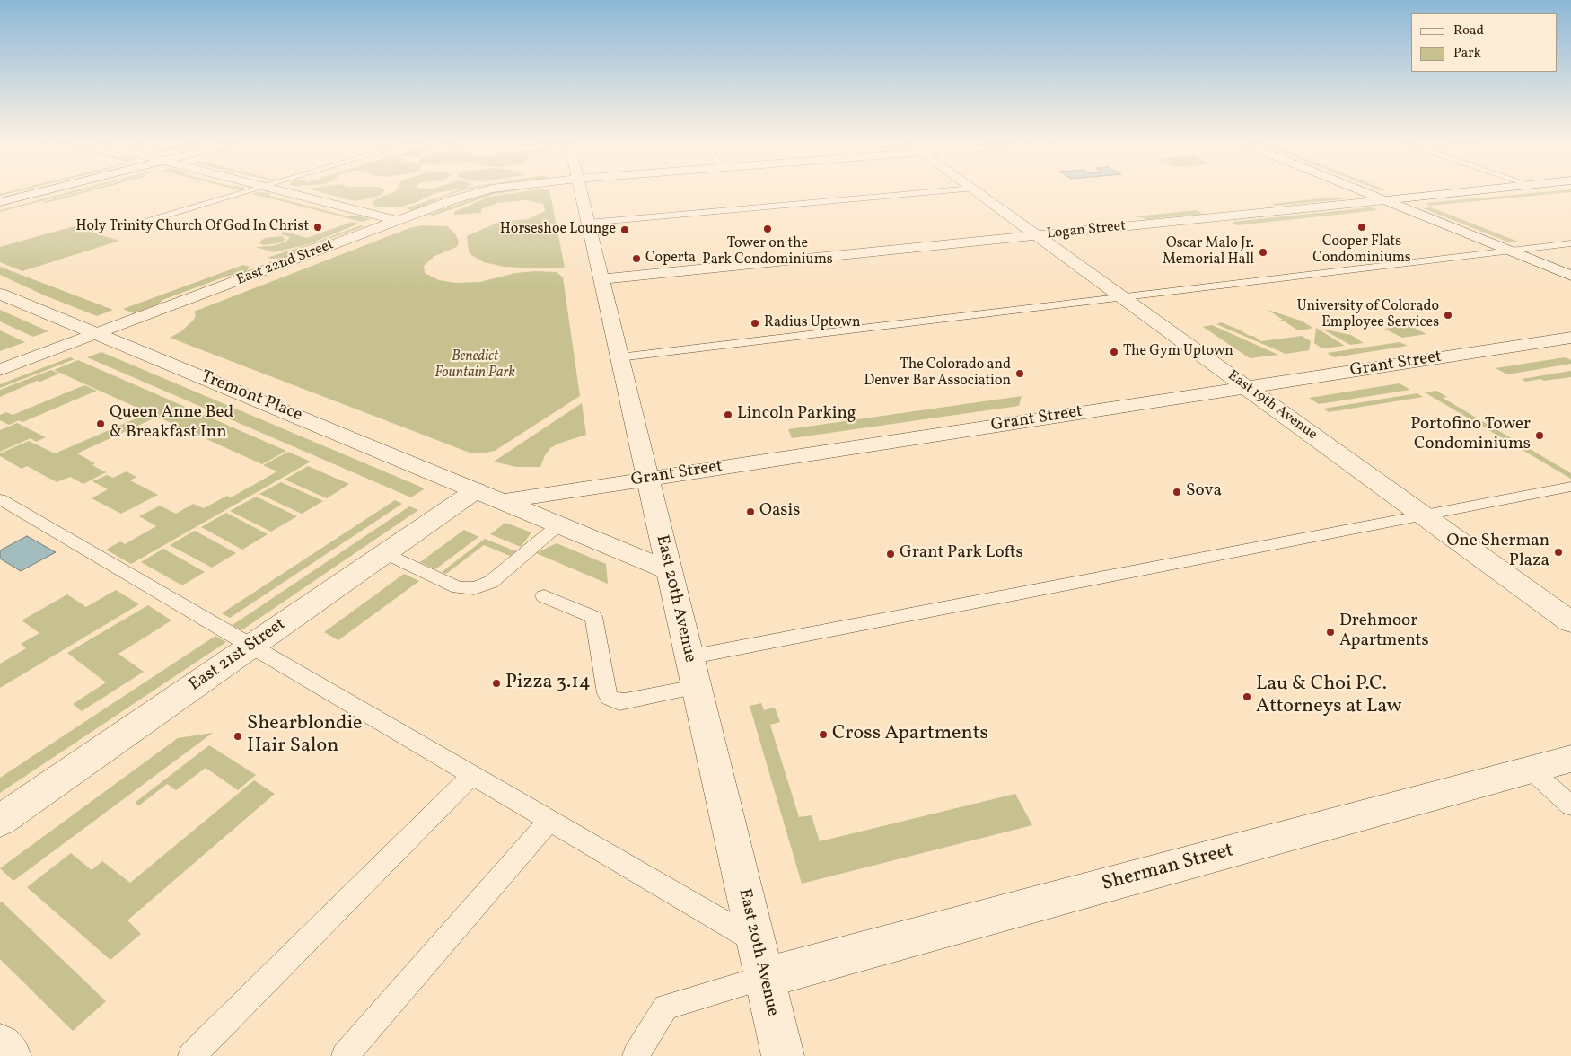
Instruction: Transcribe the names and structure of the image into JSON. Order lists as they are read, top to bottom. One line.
{"streets":{"street":["Logan Street","East 22nd Street","Grant Street","Tremont Place","East 19th Avenue","East 20th Avenue","East 21st Street","Sherman Street"]},"crossings":[["Logan Street","East 19th Avenue"],["Logan Street","East 20th Avenue"],["East 22nd Street","Tremont Place"],["Grant Street","Tremont Place"],["Grant Street","East 19th Avenue"],["Grant Street","East 20th Avenue"],["Tremont Place","East 20th Avenue"],["Tremont Place","East 21st Street"],["East 20th Avenue","Sherman Street"]],"parks":["Benedict Fountain Park"],"places":["Holy Trinity Church Of God In Christ","Cooper Flats Condominiums","Tower on the Park Condominiums","Horseshoe Lounge","Oscar Malo Jr. Memorial Hall","Coperta","University of Colorado Employee Services","Radius Uptown","The Gym Uptown","The Colorado and Denver Bar Association","Lincoln Parking","Queen Anne Bed & Breakfast Inn","Portofino Tower Condominiums","Sova","Oasis","One Sherman Plaza","Grant Park Lofts","Drehmoor Apartments","Pizza 3.14","Lau & Choi P.C. Attorneys at Law","Cross Apartments","Shearblondie Hair Salon"],"legend":["Road","Park"]}
